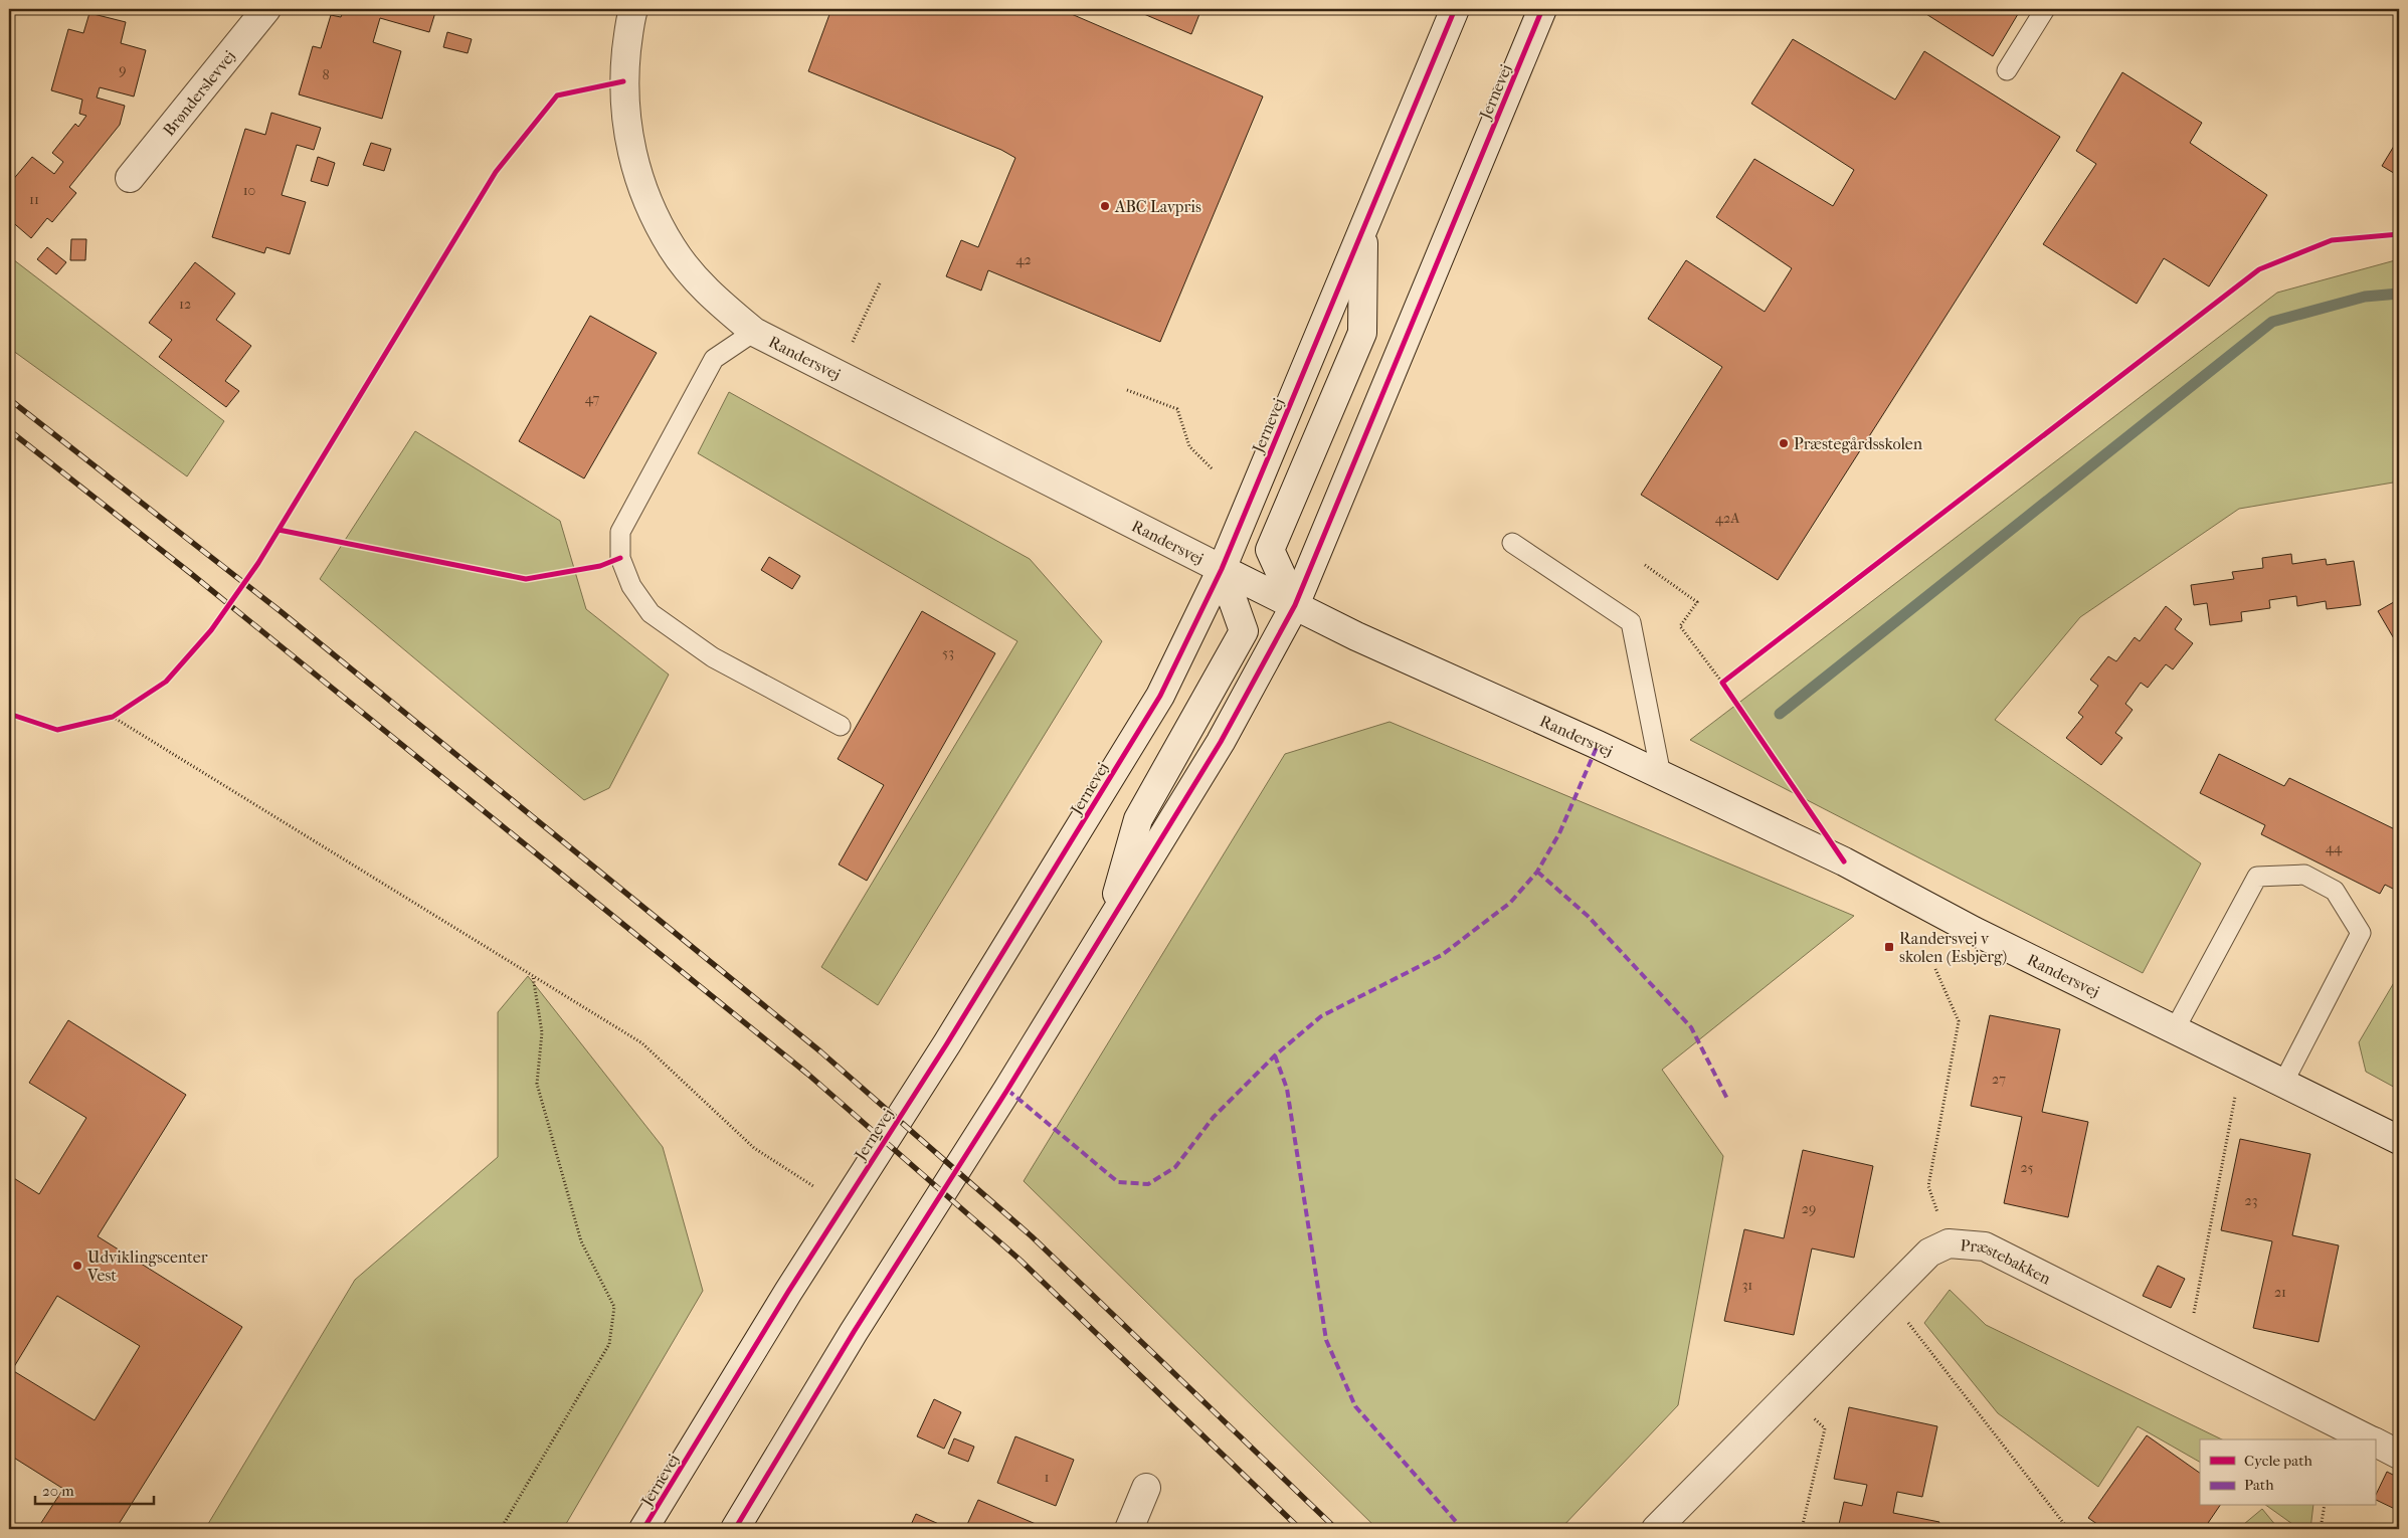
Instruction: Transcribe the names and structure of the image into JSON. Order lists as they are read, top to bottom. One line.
{"streets":{"main road":["Jernevej","Brønderslevvej","Randersvej","Præstebakken"]},"crossings":[["Jernevej","Randersvej"]],"places":{"other":["ABC Lavpris","Præstegårdsskolen","Udviklingscenter Vest"],"transit":["Randersvej v skolen (Esbjerg)"]},"house_numbers":["9","8","10","11","42","12","47","42A","53","44","27","25","23","29","31","21","1"],"legend":["Cycle path","Path"],"scale_bar":"20 m"}
